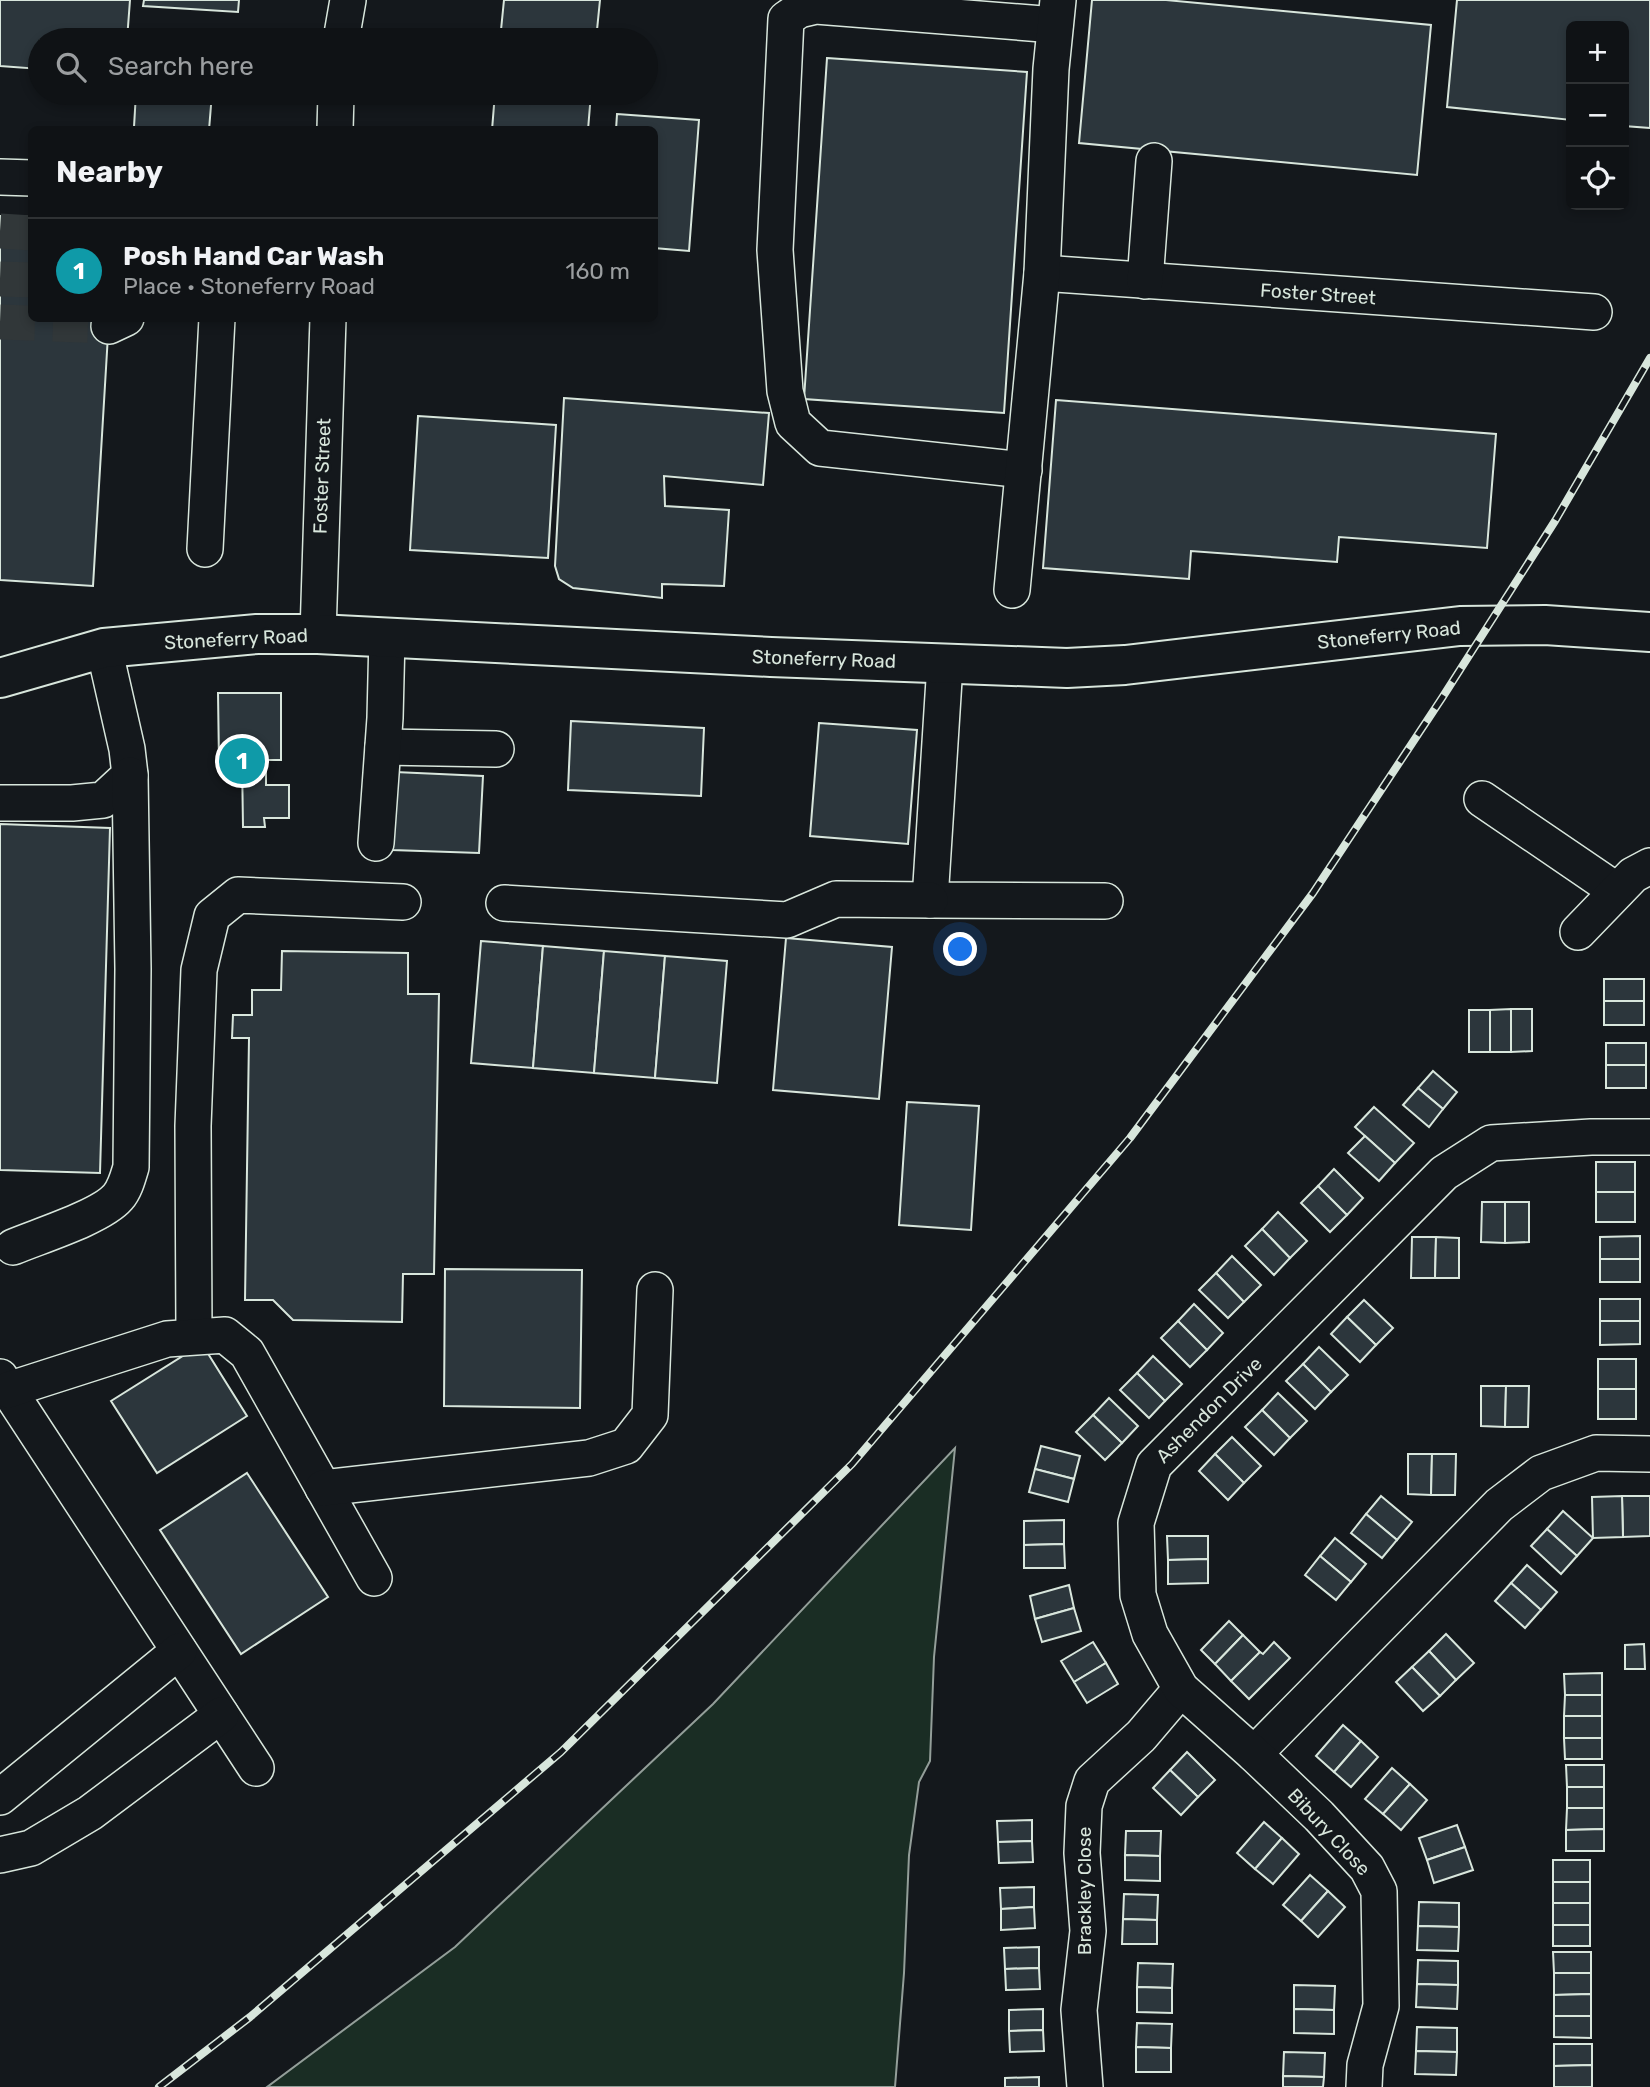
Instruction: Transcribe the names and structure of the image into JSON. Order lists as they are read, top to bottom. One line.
{"streets":{"highway":["Stoneferry Road"],"street":["Foster Street","Ashendon Drive","Bibury Close","Brackley Close"]},"crossings":[["Foster Street","Stoneferry Road"],["Ashendon Drive","Bibury Close"],["Ashendon Drive","Brackley Close"]],"page":{"map_buttons":["+","−"],"search":"Search here","heading":"Nearby","list":[{"mark":"1","name":"Posh Hand Car Wash","note":"Place · Stoneferry Road","value":"160 m"}],"pins":"1"}}
